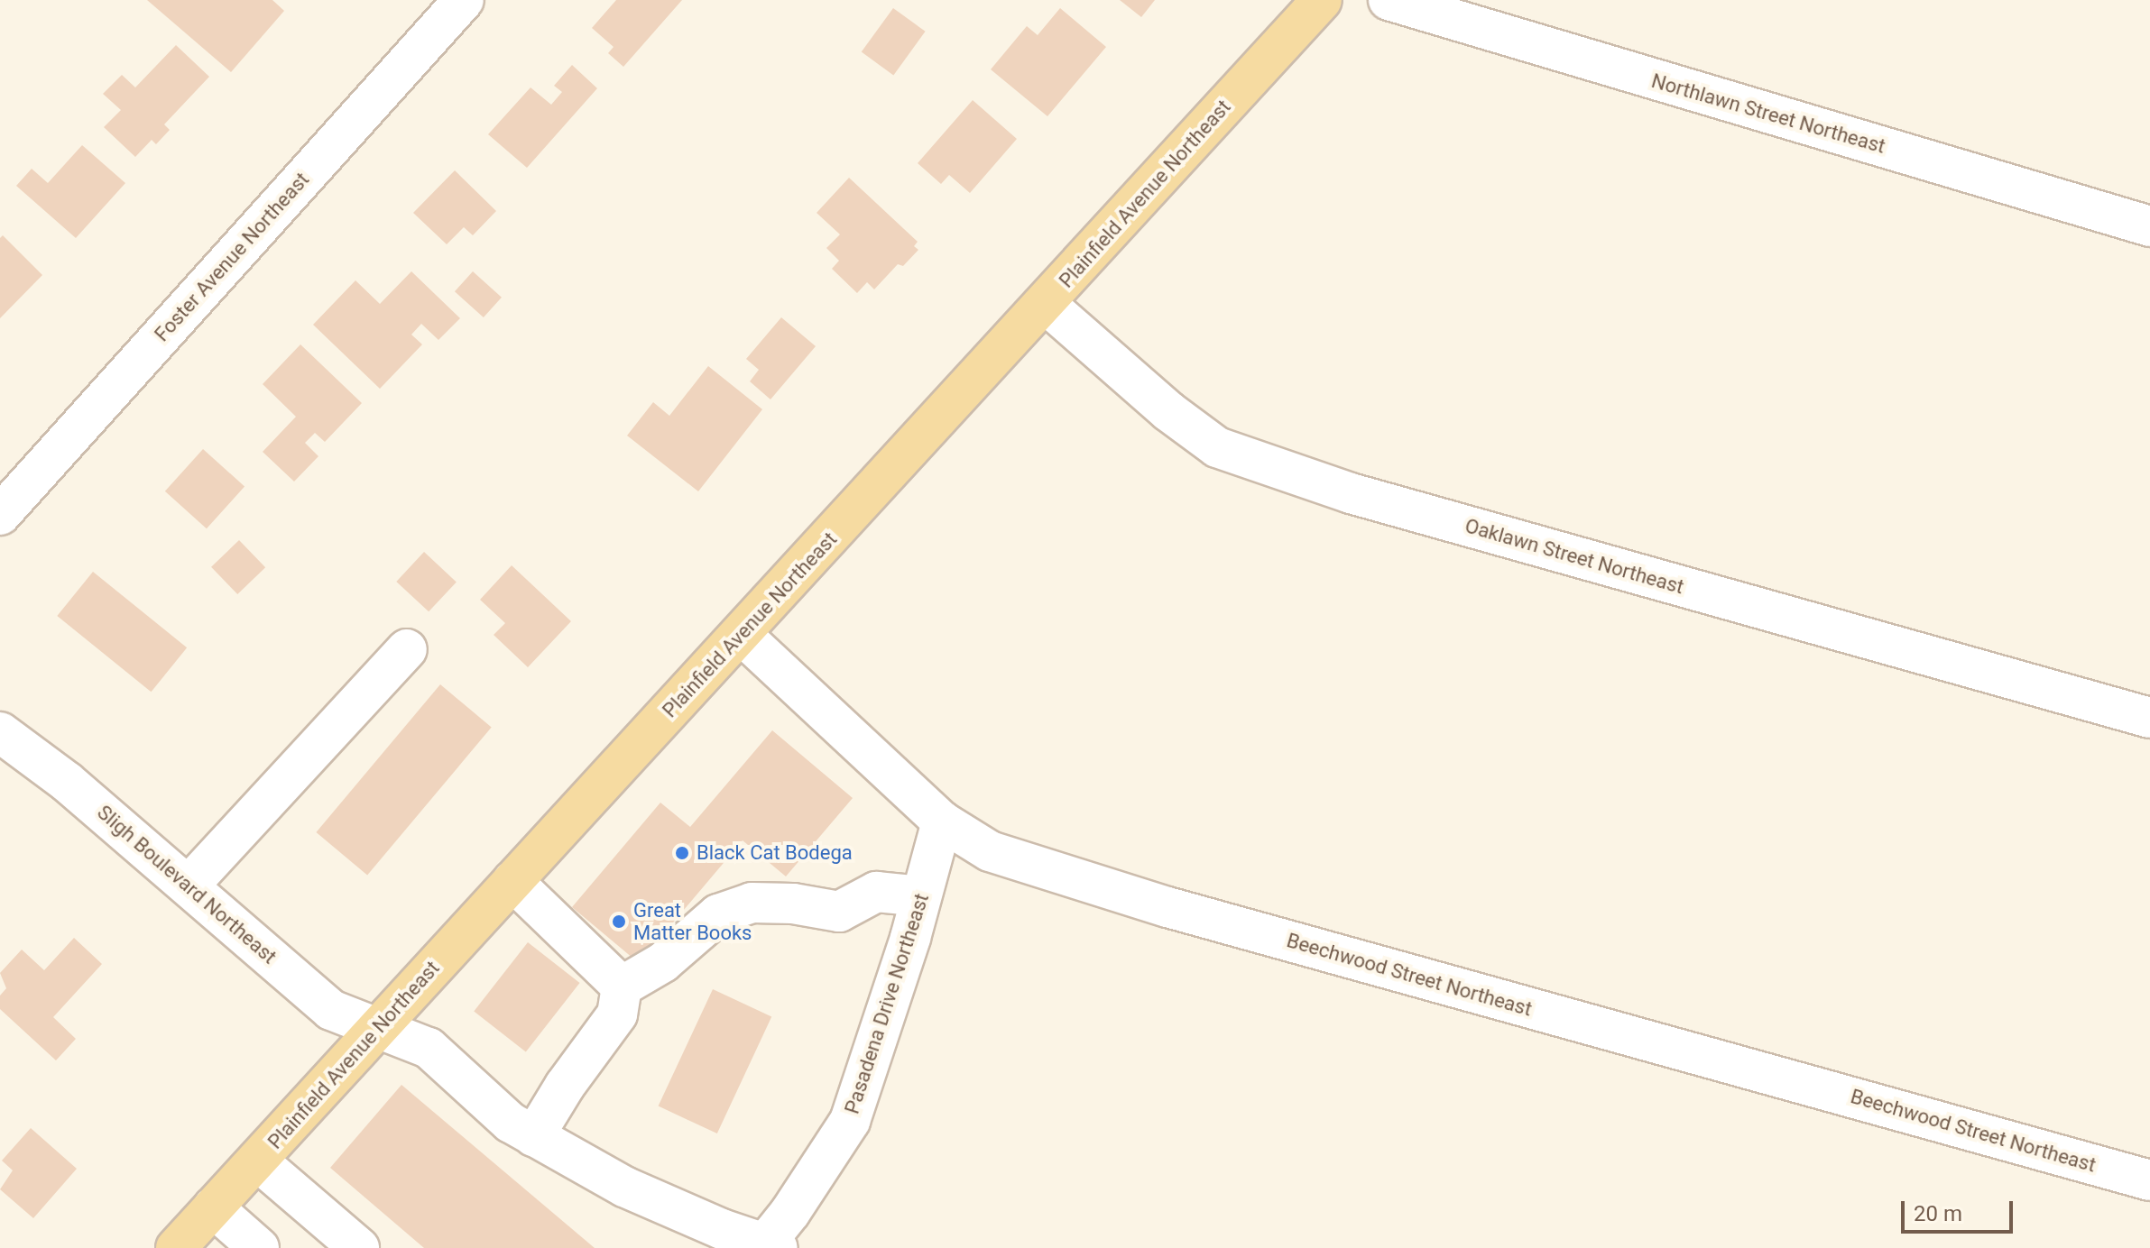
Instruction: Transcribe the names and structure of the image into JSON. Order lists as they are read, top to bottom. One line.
{"streets":{"main road":["Plainfield Avenue Northeast"],"street":["Northlawn Street Northeast","Foster Avenue Northeast","Oaklawn Street Northeast","Sligh Boulevard Northeast","Beechwood Street Northeast","Pasadena Drive Northeast"]},"crossings":[["Plainfield Avenue Northeast","Oaklawn Street Northeast"],["Plainfield Avenue Northeast","Sligh Boulevard Northeast"],["Plainfield Avenue Northeast","Beechwood Street Northeast"],["Sligh Boulevard Northeast","Pasadena Drive Northeast"],["Beechwood Street Northeast","Pasadena Drive Northeast"]],"places":["Black Cat Bodega","Great Matter Books"],"scale_bar":"20 m"}
